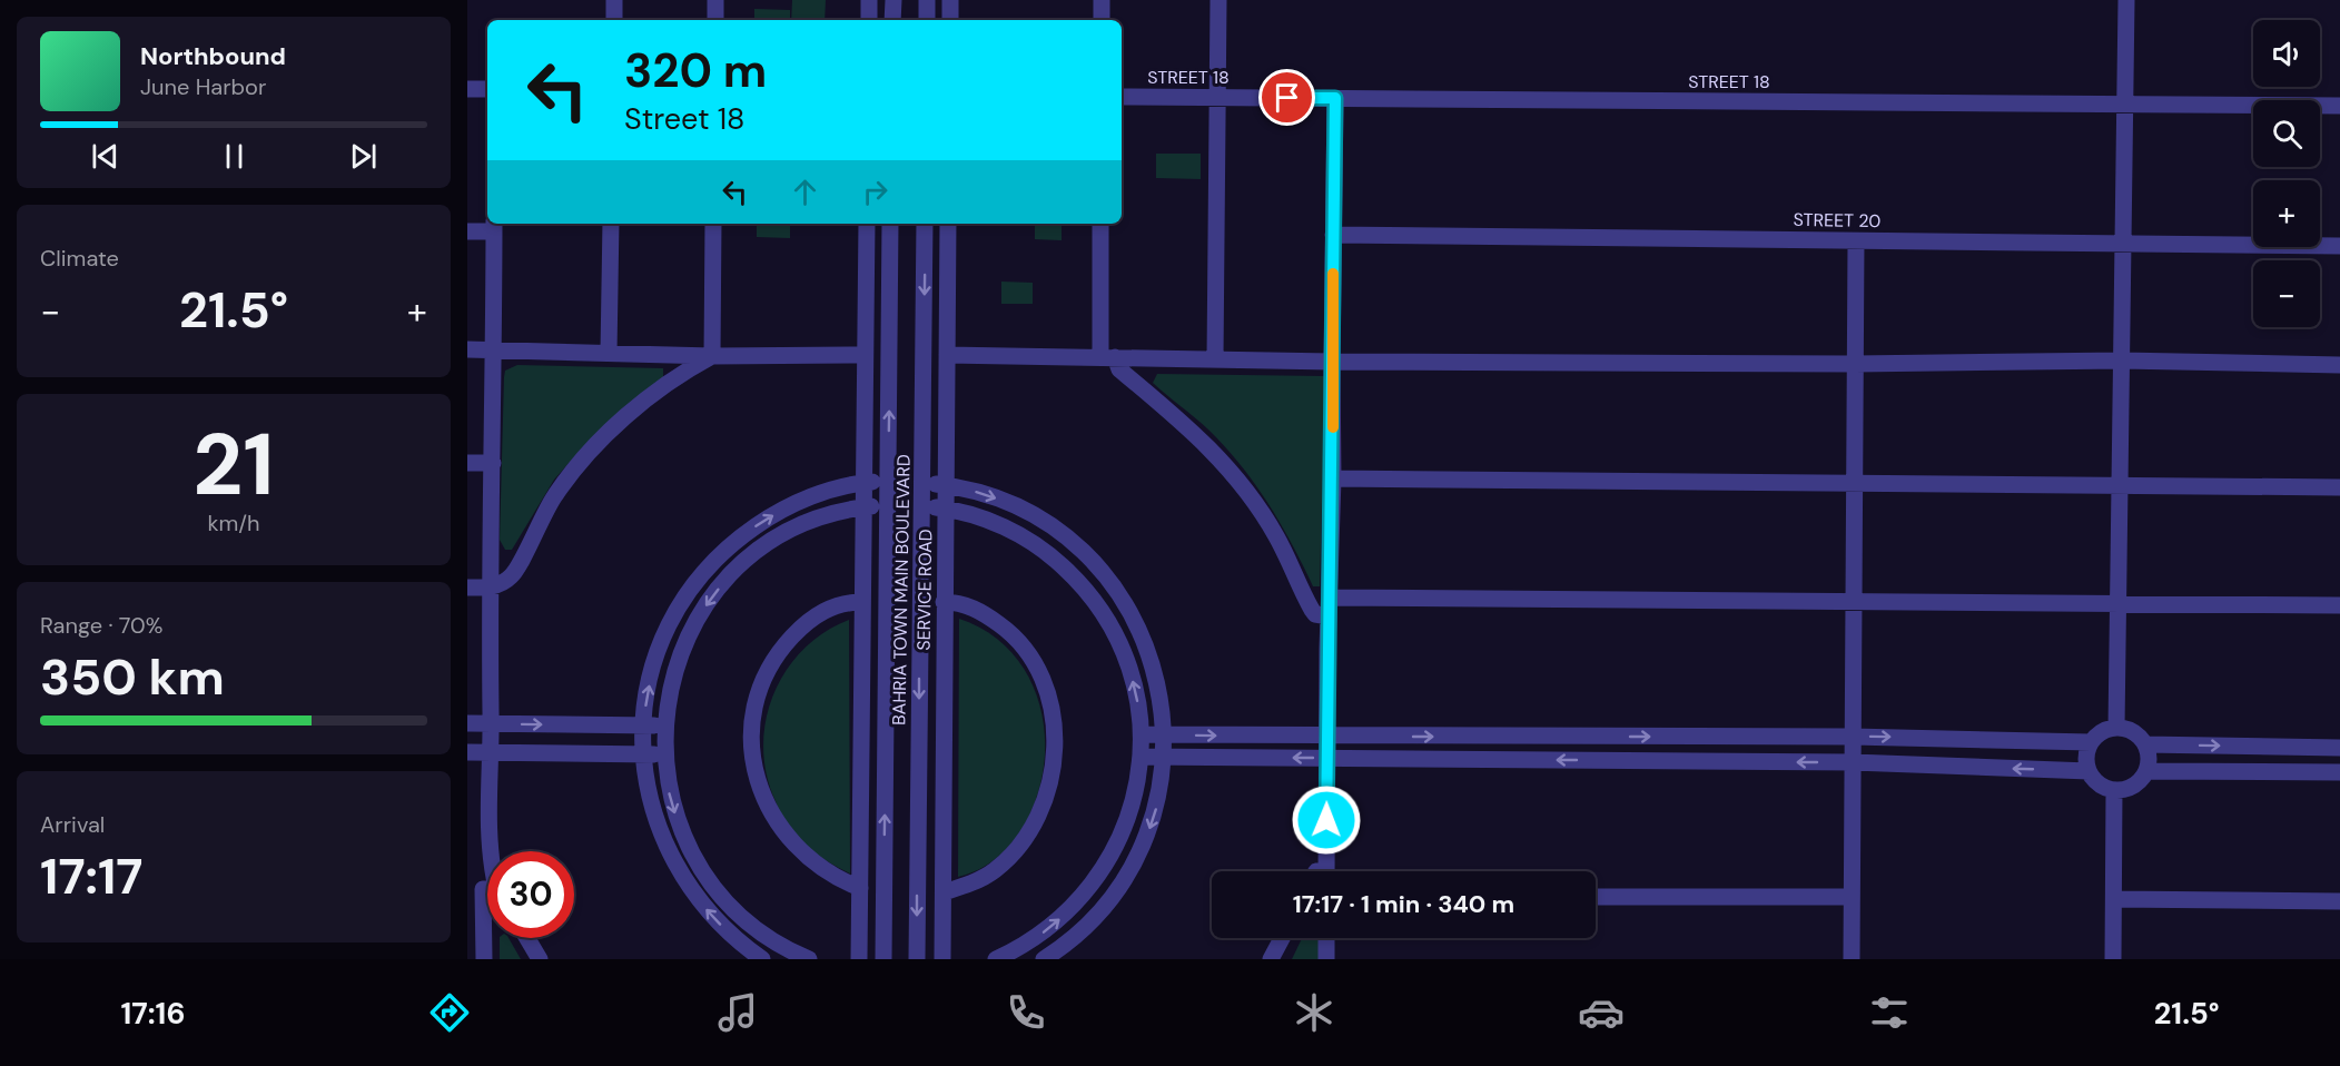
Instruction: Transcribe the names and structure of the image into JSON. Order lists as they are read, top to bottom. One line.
{"streets":{"street":["STREET 18","STREET 20","BAHRIA TOWN MAIN BOULEVARD","SERVICE ROAD"]},"page":{"map_buttons":["+","−"],"turn":["320 m","Street 18"],"song":["Northbound","June Harbor"],"tile":["Climate",["21","km/h"],["Range · 70%","350 km"],["Arrival","17:17"]],"heat":["−","21.5°","+"],"limit":"30","trip":"17:17 · 1 min · 340 m","tabs":["17:16","21.5°"]}}
